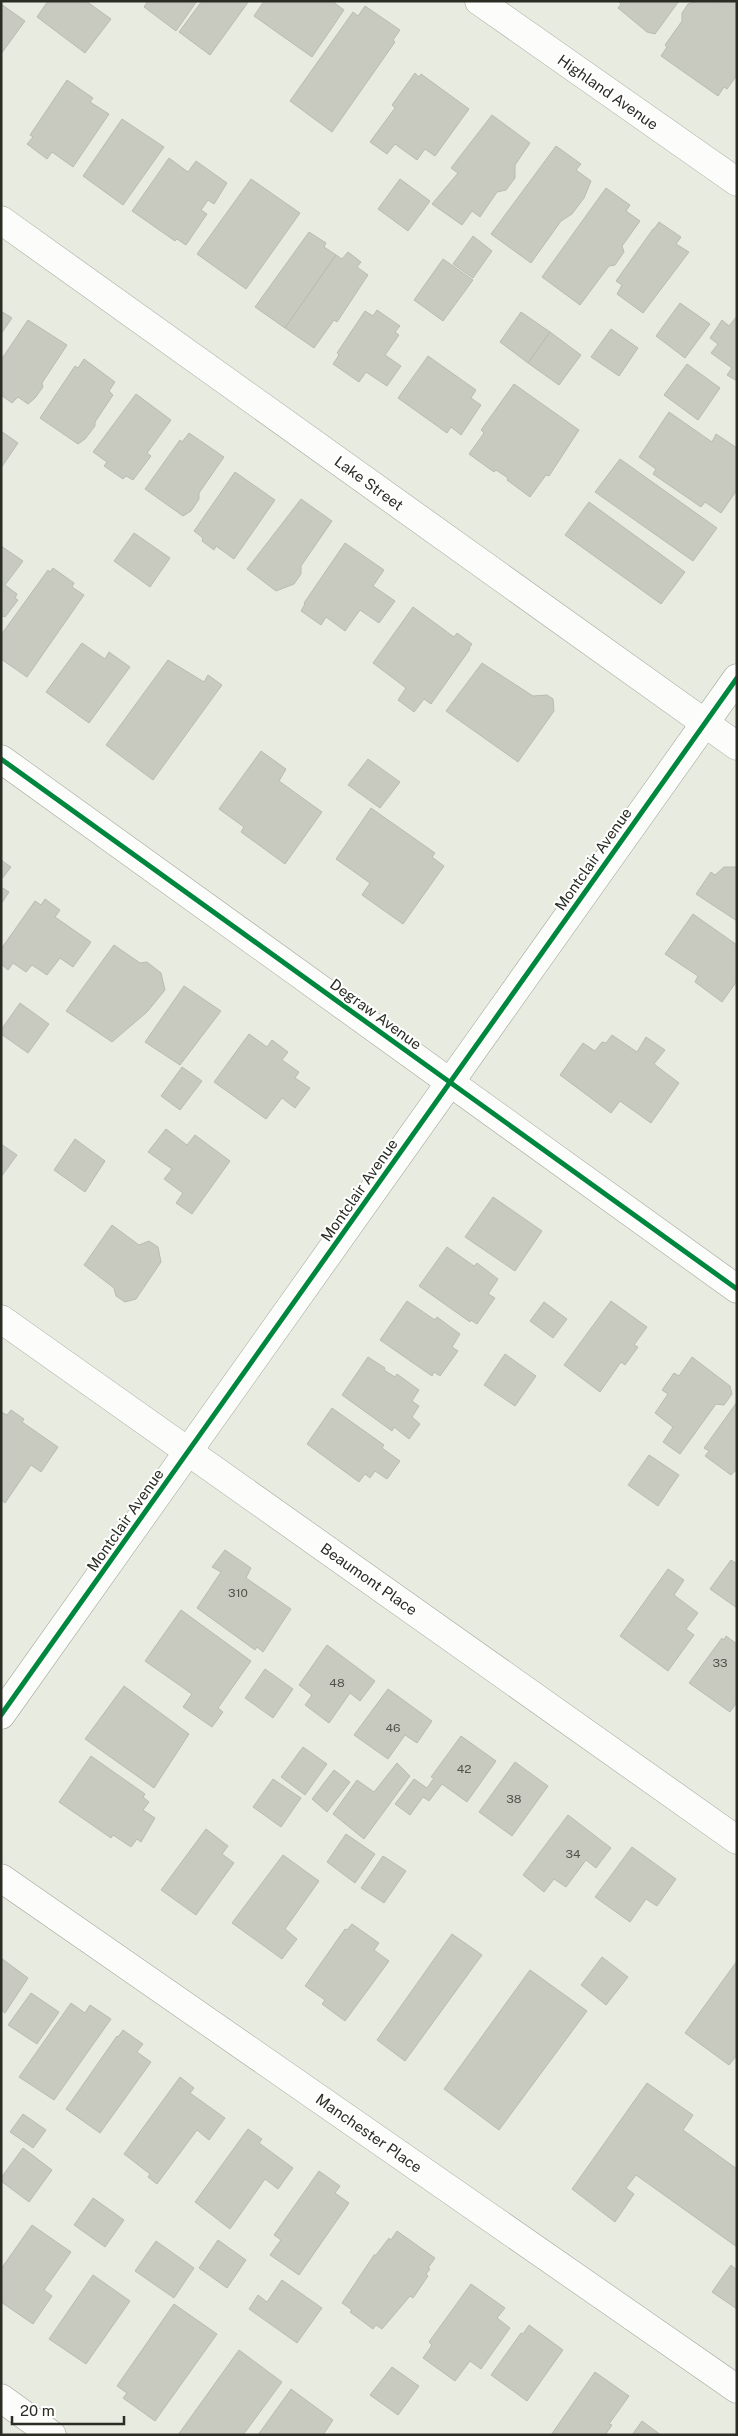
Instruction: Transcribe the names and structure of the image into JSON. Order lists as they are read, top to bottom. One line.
{"streets":{"street":["Highland Avenue","Lake Street","Montclair Avenue","Degraw Avenue","Beaumont Place","Manchester Place"]},"crossings":[["Lake Street","Montclair Avenue"],["Montclair Avenue","Degraw Avenue"],["Montclair Avenue","Beaumont Place"]],"house_numbers":["310","33","48","46","42","38","34"],"scale_bar":"20 m"}
